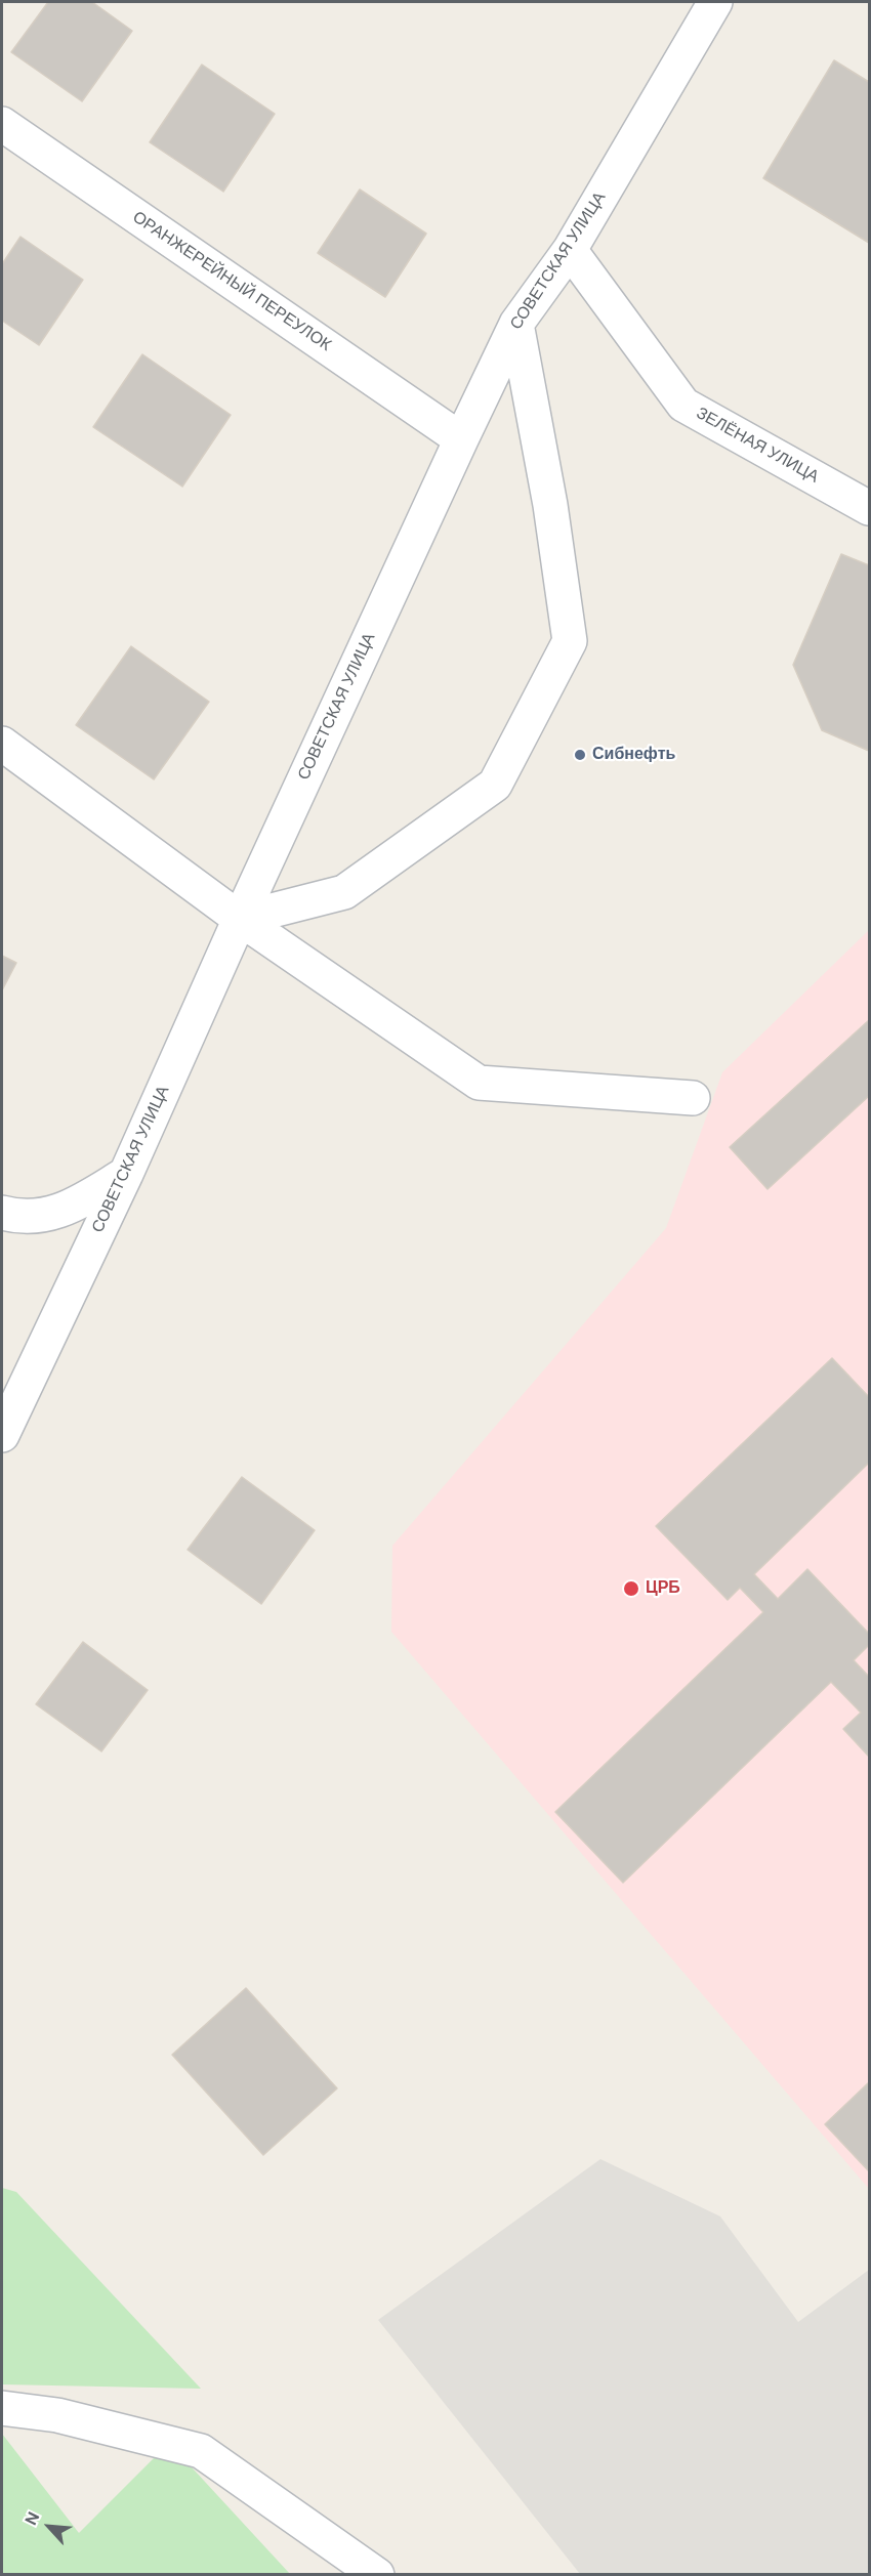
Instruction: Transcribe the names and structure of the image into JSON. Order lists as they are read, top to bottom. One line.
{"streets":{"street":["СОВЕТСКАЯ УЛИЦА","ОРАНЖЕРЕЙНЫЙ ПЕРЕУЛОК","ЗЕЛЁНАЯ УЛИЦА"]},"crossings":[["СОВЕТСКАЯ УЛИЦА","ОРАНЖЕРЕЙНЫЙ ПЕРЕУЛОК"],["СОВЕТСКАЯ УЛИЦА","ЗЕЛЁНАЯ УЛИЦА"]],"places":["Сибнефть","ЦРБ"],"north":"top left"}
